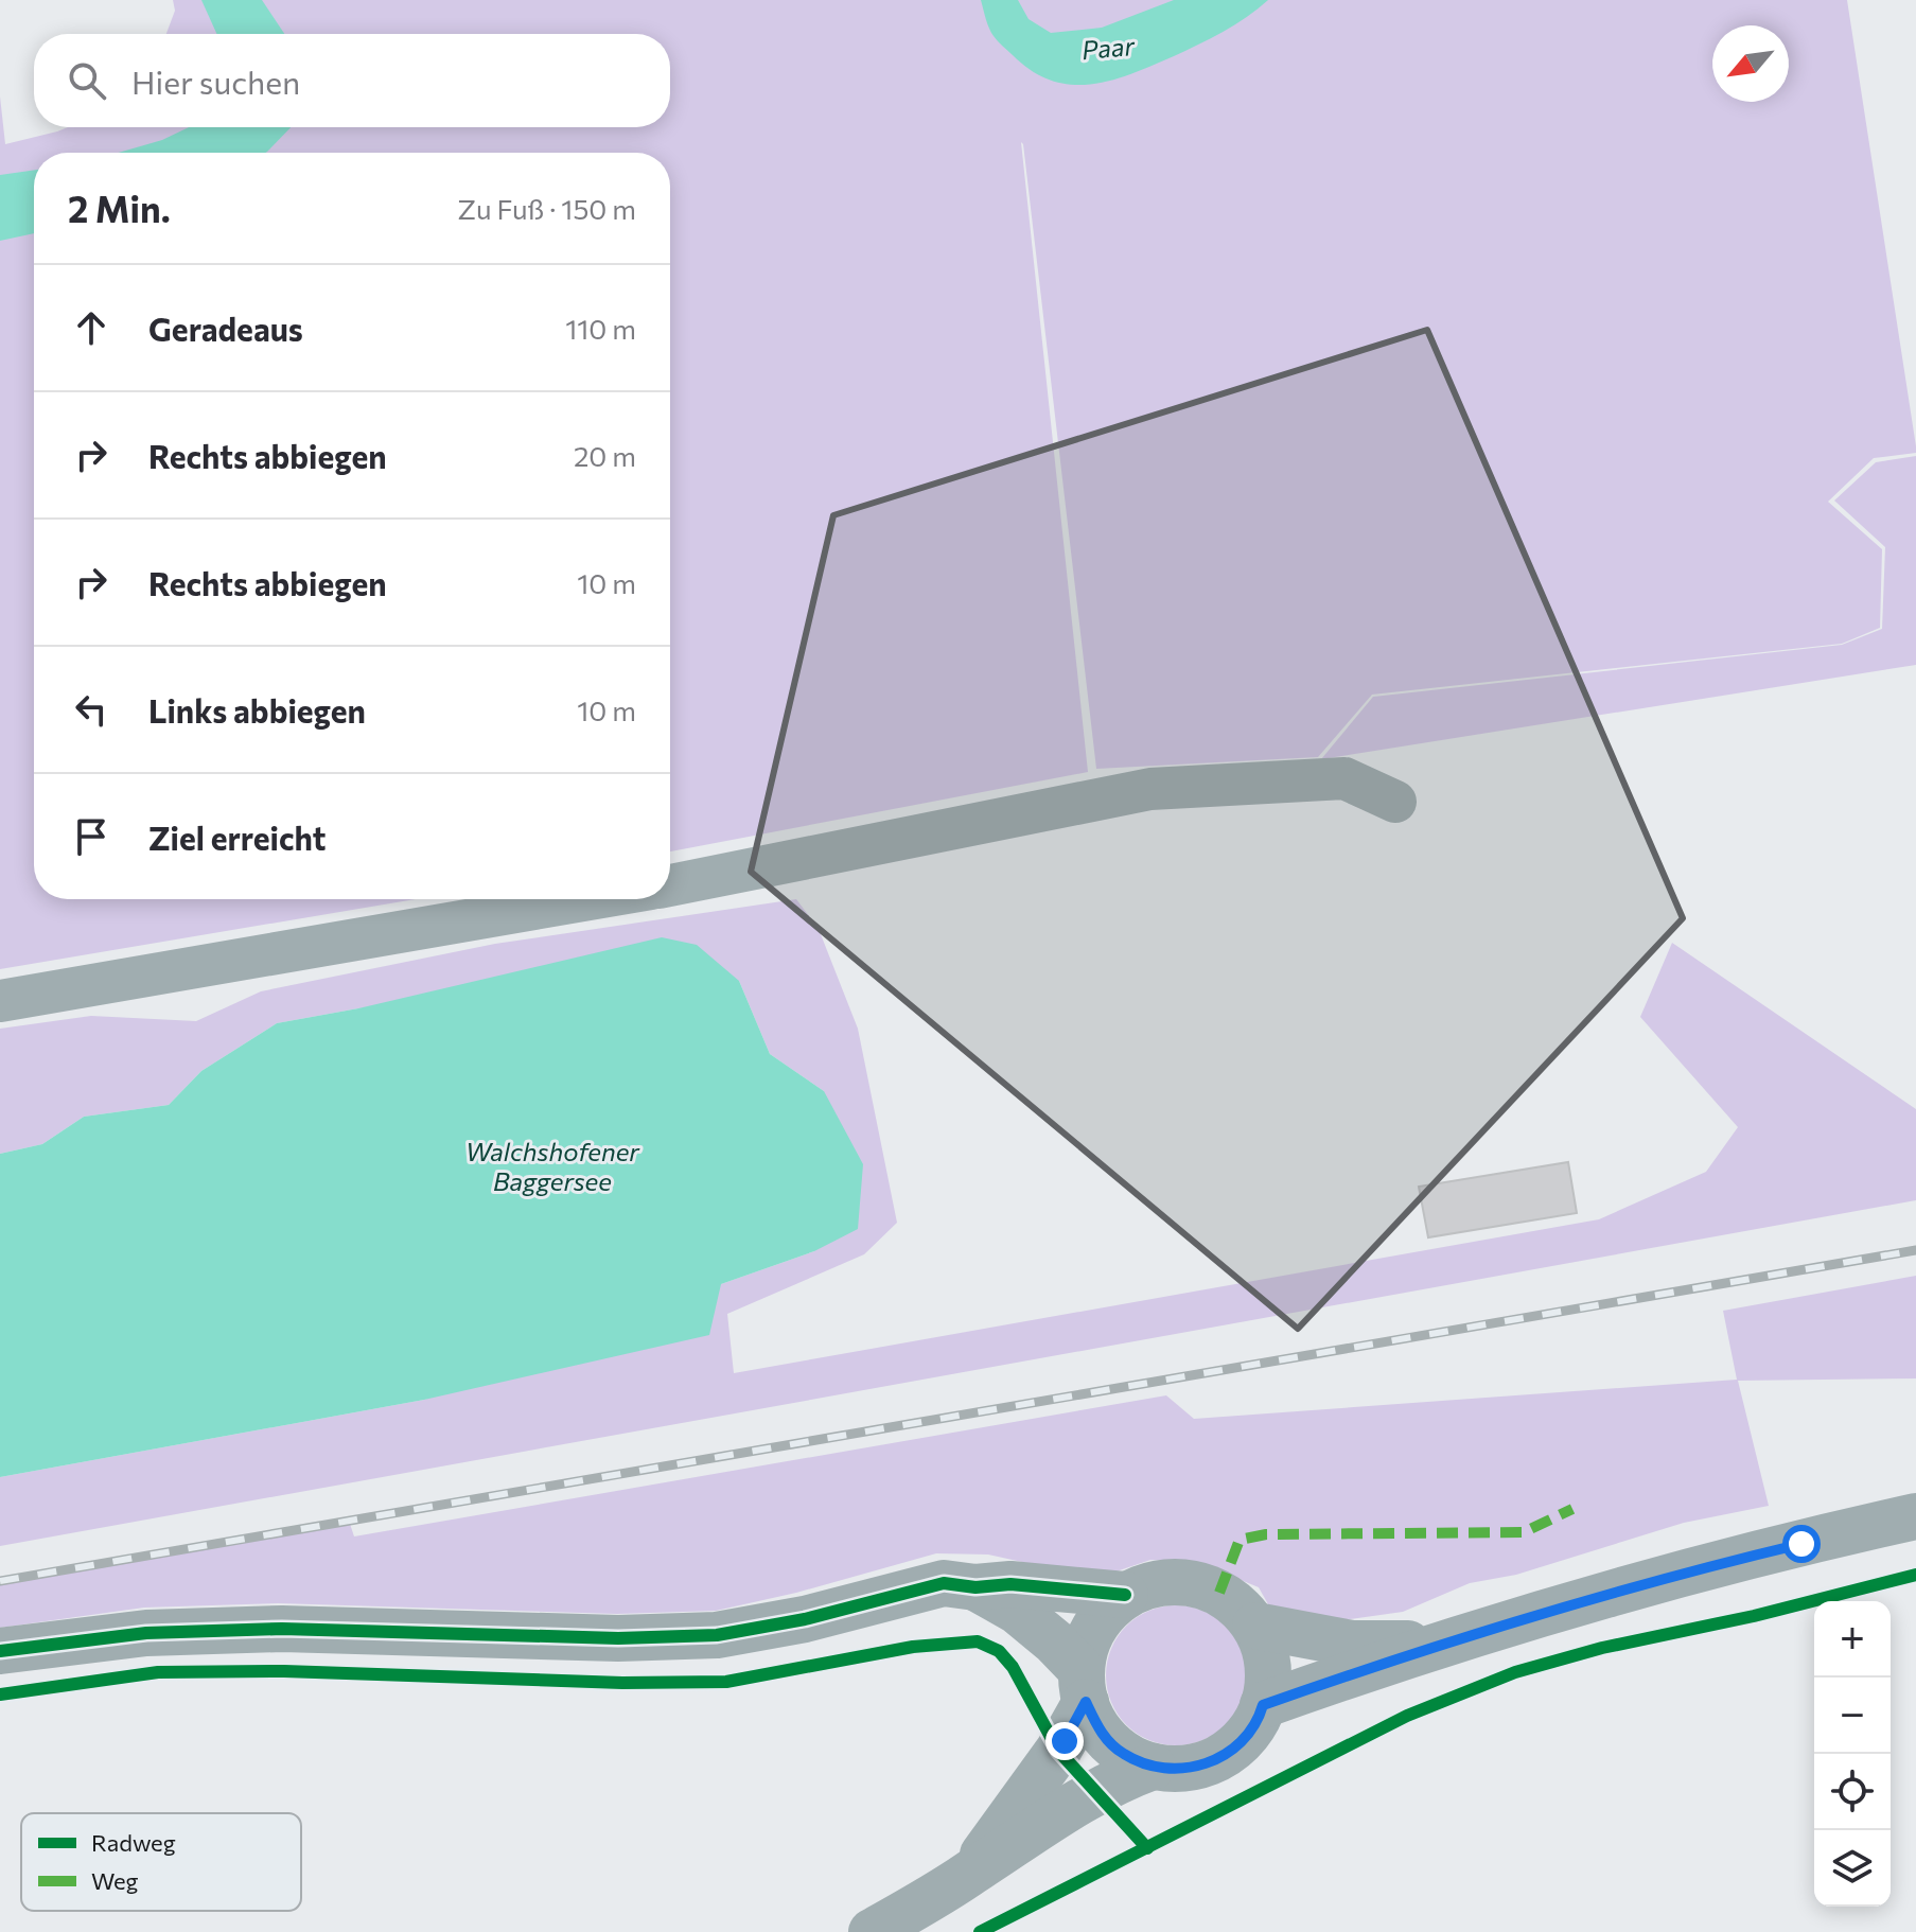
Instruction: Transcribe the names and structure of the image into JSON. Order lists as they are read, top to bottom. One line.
{"water":["Paar","Walchshofener Baggersee"],"legend":["Radweg","Weg"],"north":"bottom left","page":{"search":"Hier suchen","heading":["2 Min.","Zu Fuß · 150 m"],"list":[["Geradeaus","110 m"],["Rechts abbiegen","20 m"],["Rechts abbiegen","10 m"],["Links abbiegen","10 m"],"Ziel erreicht"],"map_buttons":["+","−"]}}
